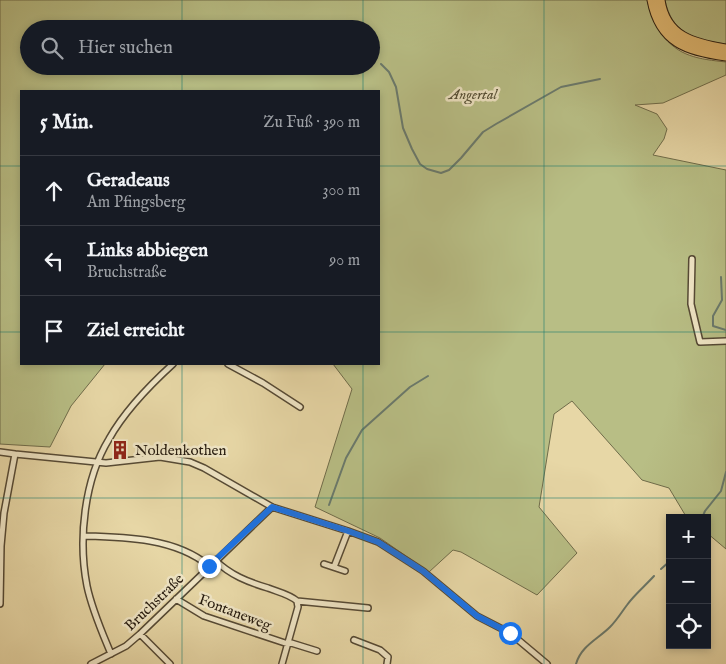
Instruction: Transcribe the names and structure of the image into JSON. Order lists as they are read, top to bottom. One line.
{"streets":{"street":["Bruchstraße","Fontaneweg"]},"crossings":[["Bruchstraße","Fontaneweg"]],"parks":["Angertal"],"places":{"building":["Noldenkothen"]},"page":{"search":"Hier suchen","heading":["5 Min.","Zu Fuß · 390 m"],"list":[["Geradeaus","Am Pfingsberg","300 m"],["Links abbiegen","Bruchstraße","90 m"],"Ziel erreicht"],"map_buttons":["+","−"]}}
